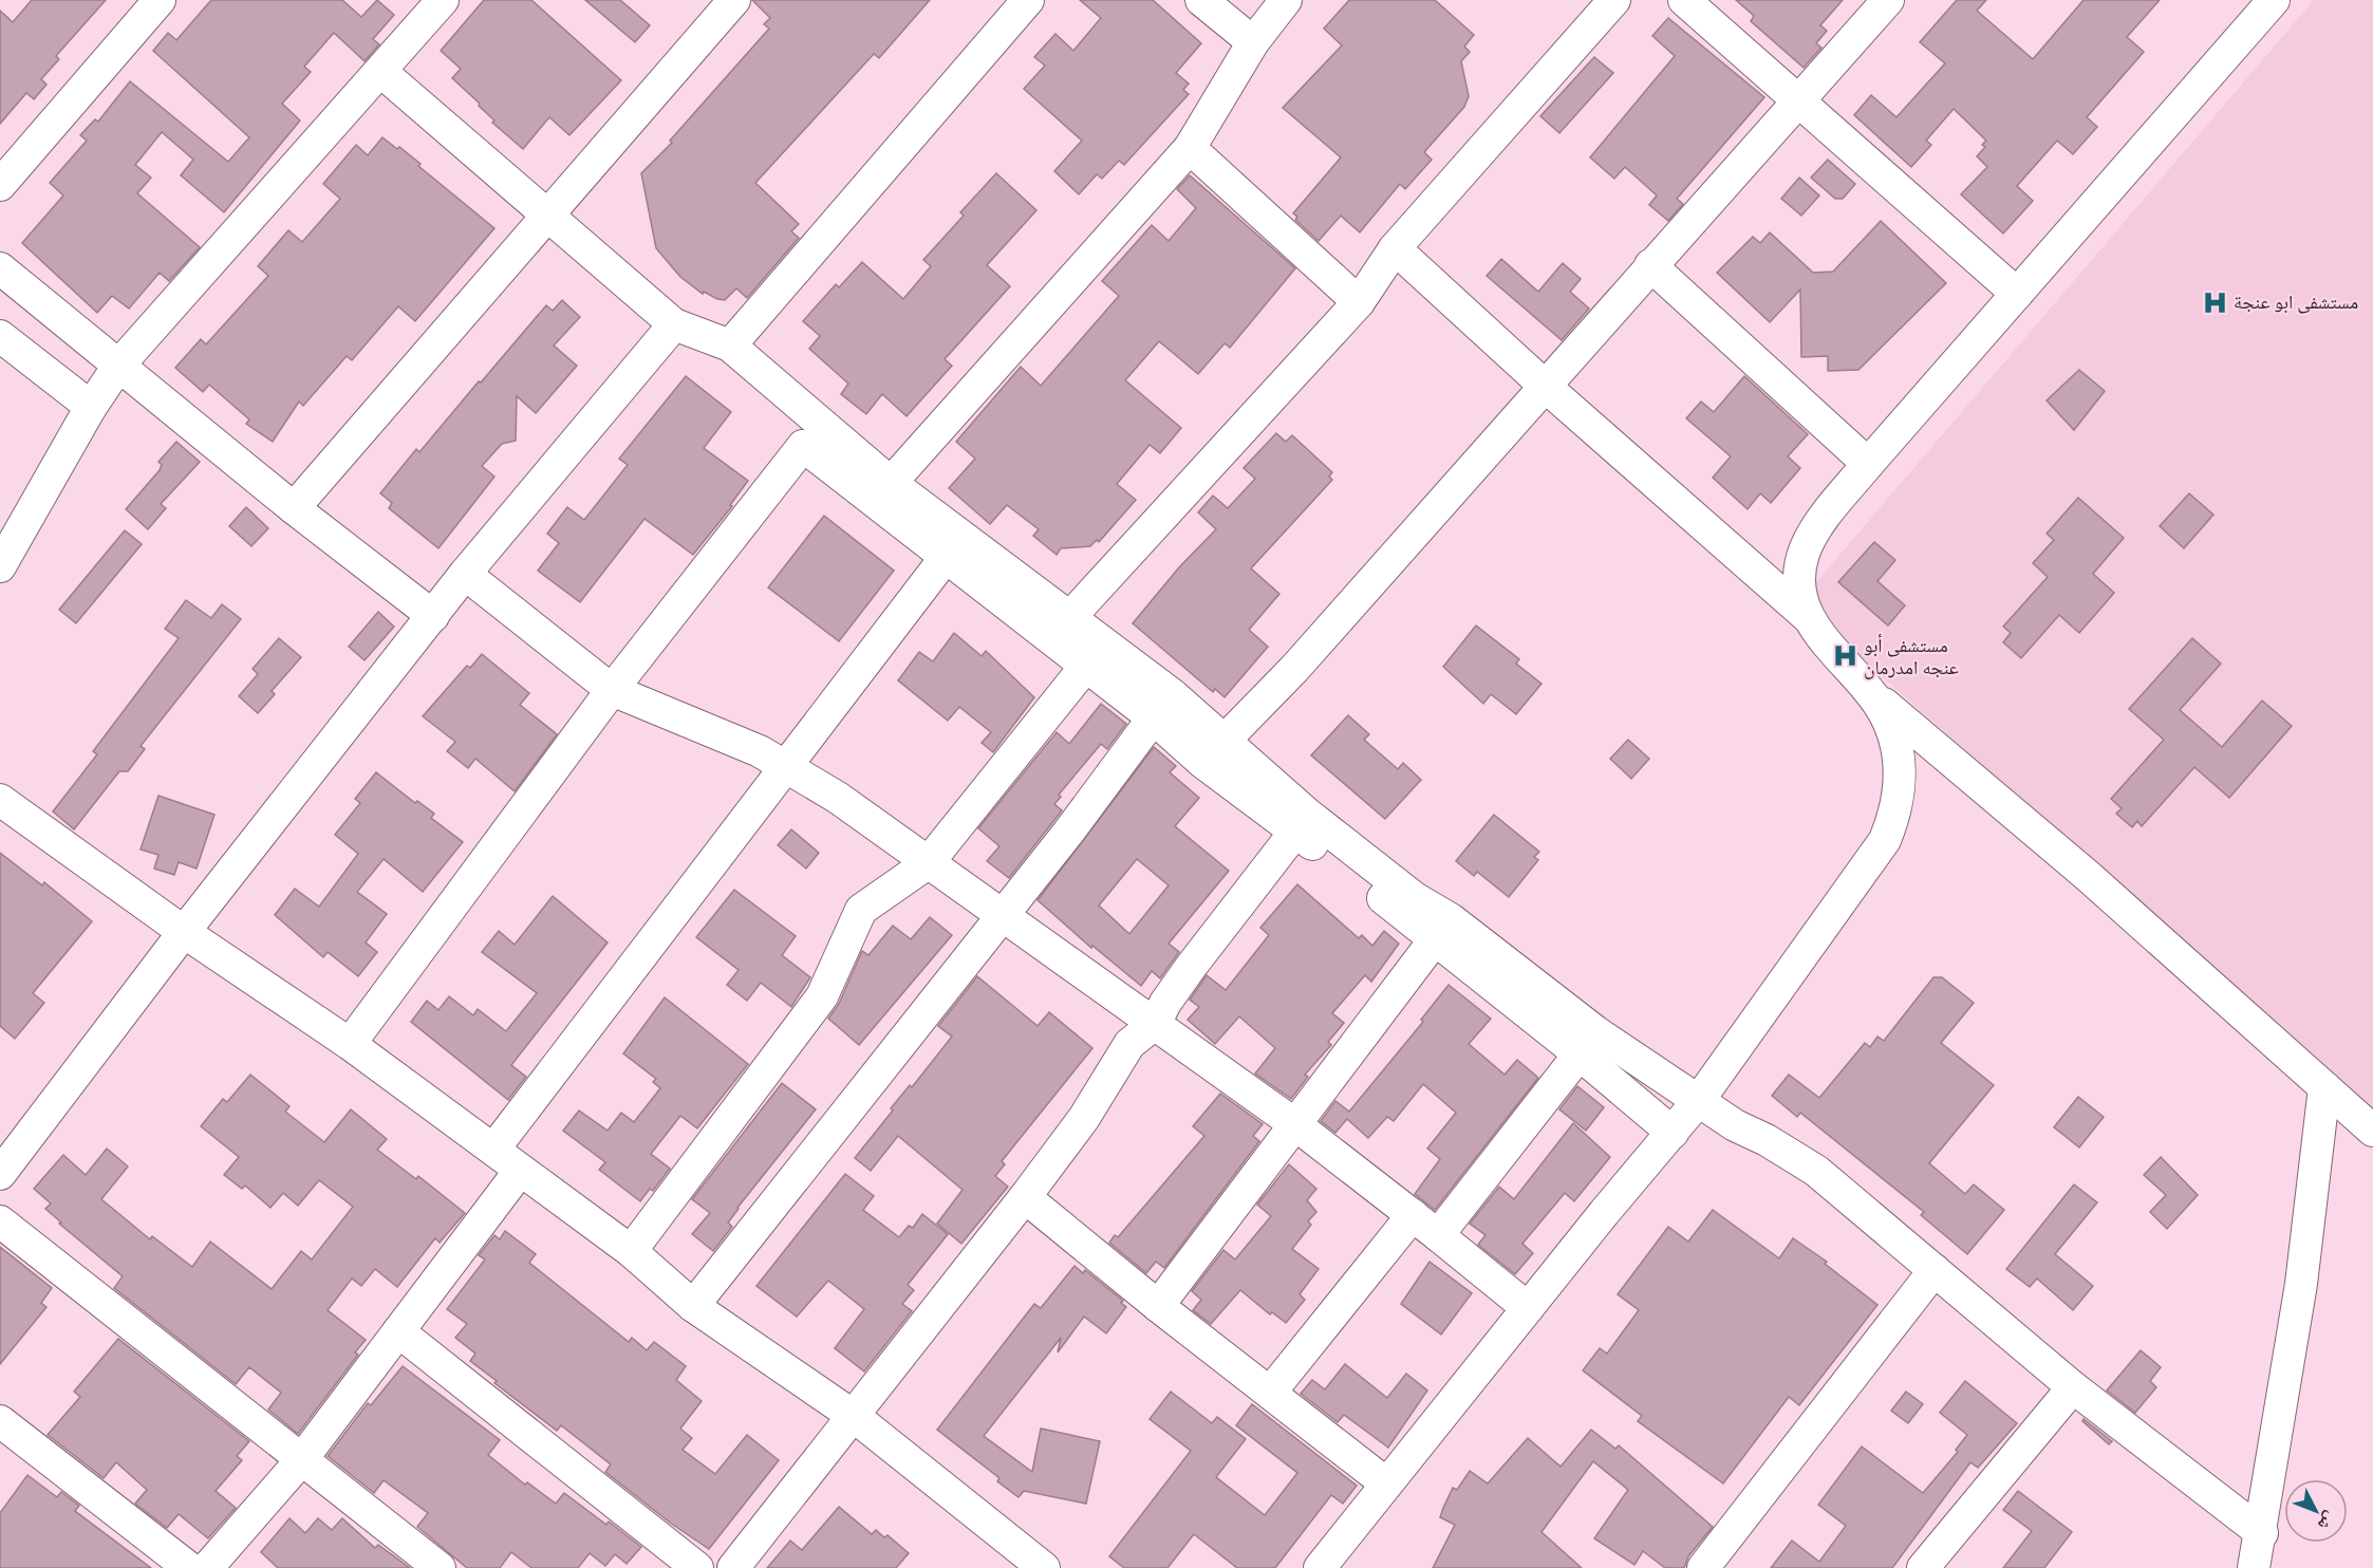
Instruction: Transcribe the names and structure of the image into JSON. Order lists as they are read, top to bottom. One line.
{"places":{"hospital":["مستشفى ابو عنجة","مستشفى أبو عنجه امدرمان"]},"north":"bottom right"}
